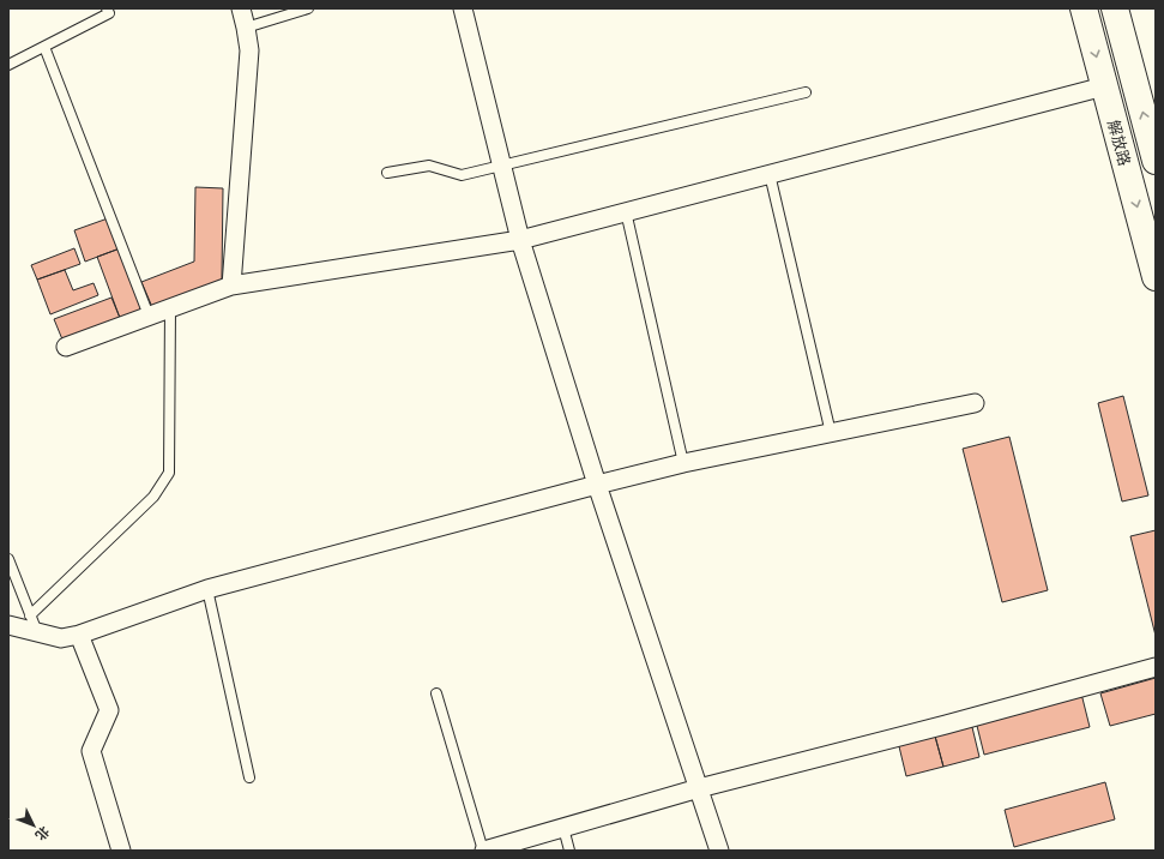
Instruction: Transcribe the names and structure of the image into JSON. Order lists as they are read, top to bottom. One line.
{"streets":{"main road":["解放路"]},"north":"bottom right"}
